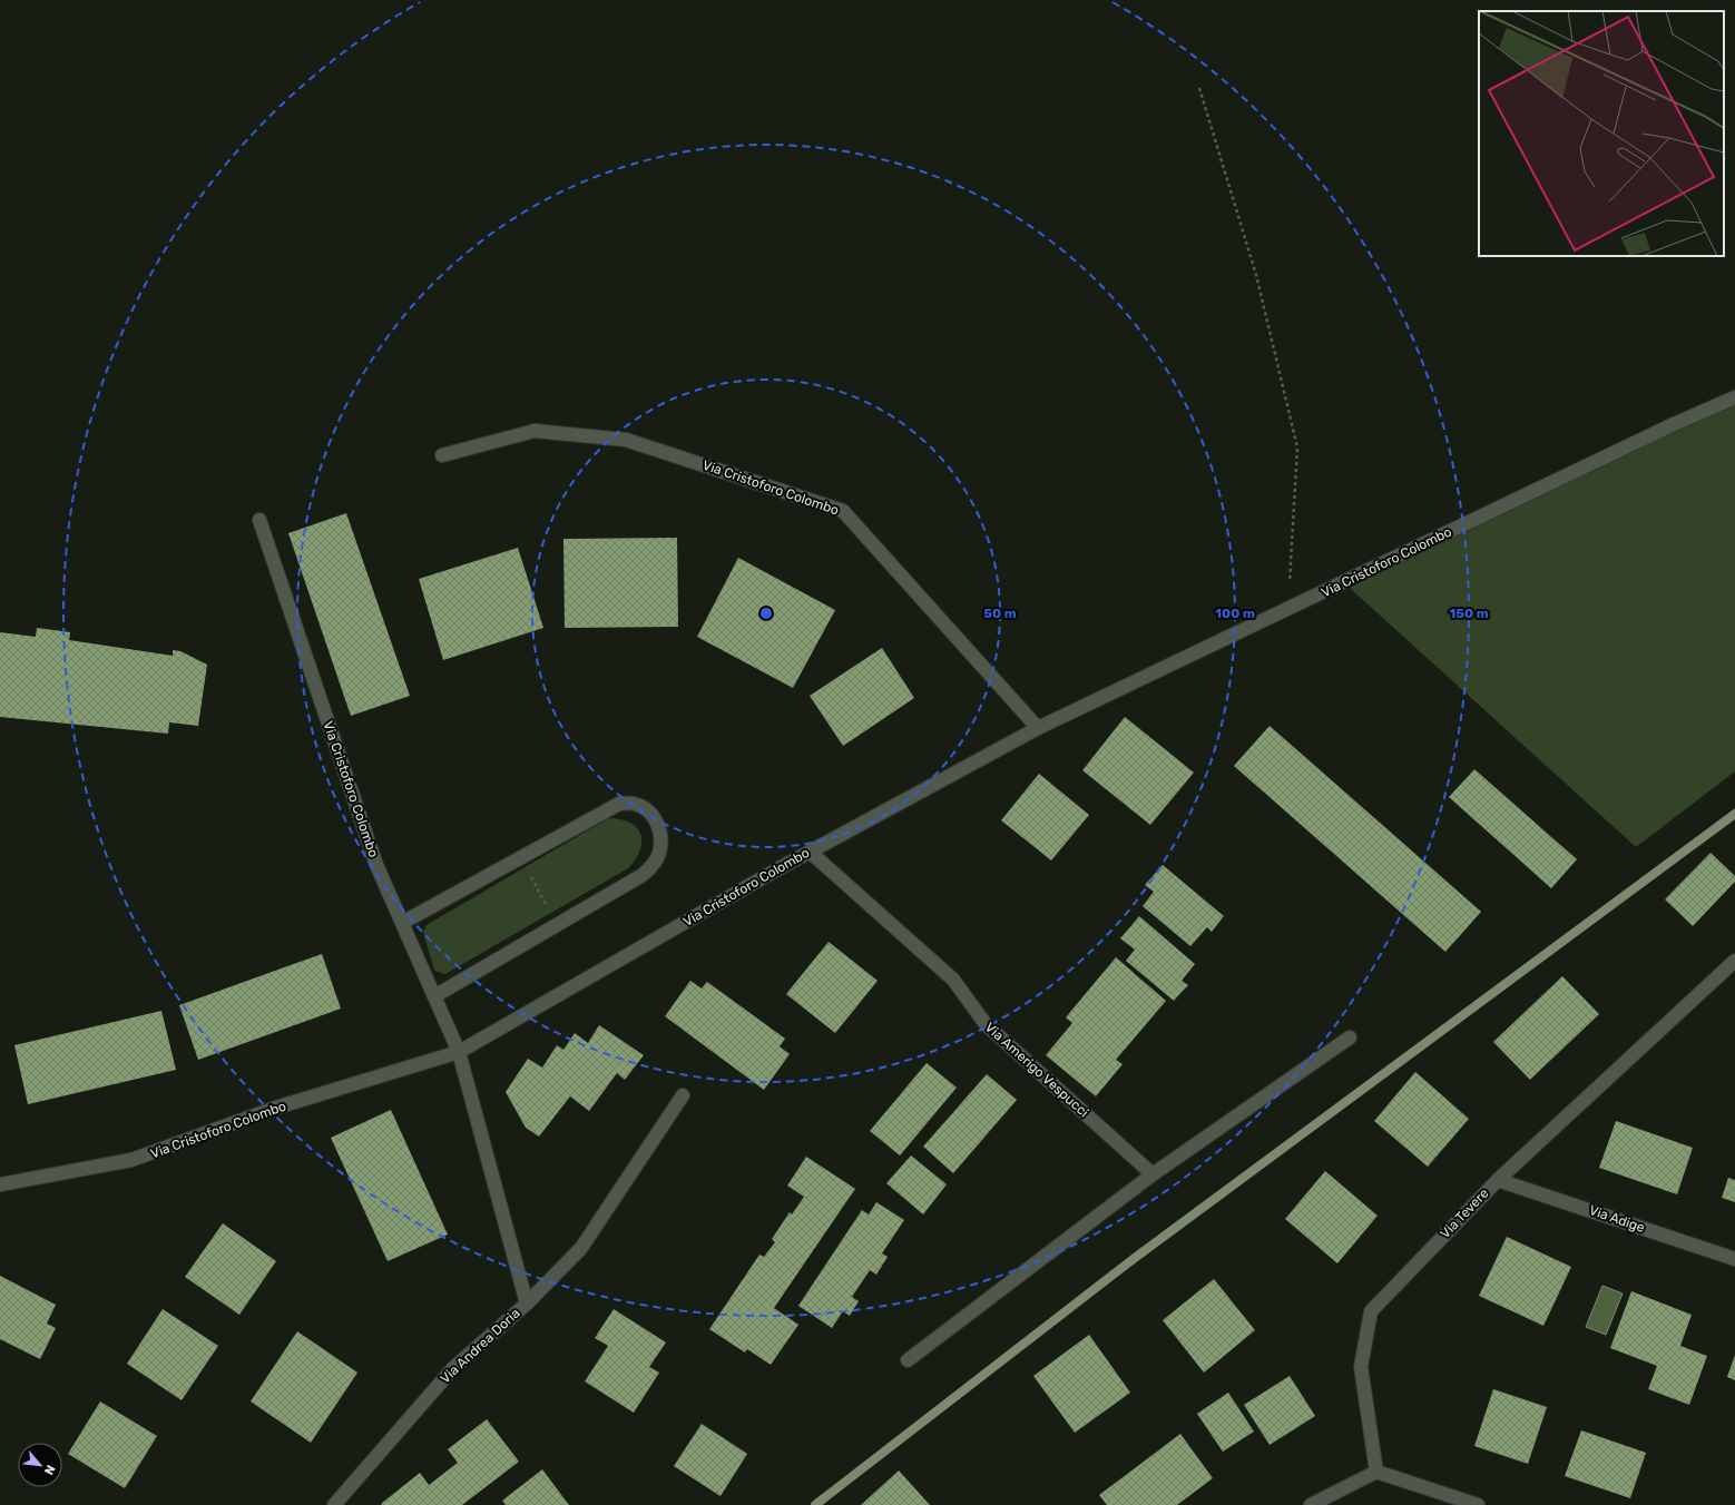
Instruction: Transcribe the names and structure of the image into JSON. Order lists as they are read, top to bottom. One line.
{"streets":{"street":["Via Cristoforo Colombo","Via Amerigo Vespucci","Via Tevere","Via Adige","Via Andrea Doria"]},"crossings":[["Via Cristoforo Colombo","Via Amerigo Vespucci"],["Via Cristoforo Colombo","Via Andrea Doria"],["Via Tevere","Via Adige"]],"north":"bottom right","rings":["50 m","100 m","150 m"]}
